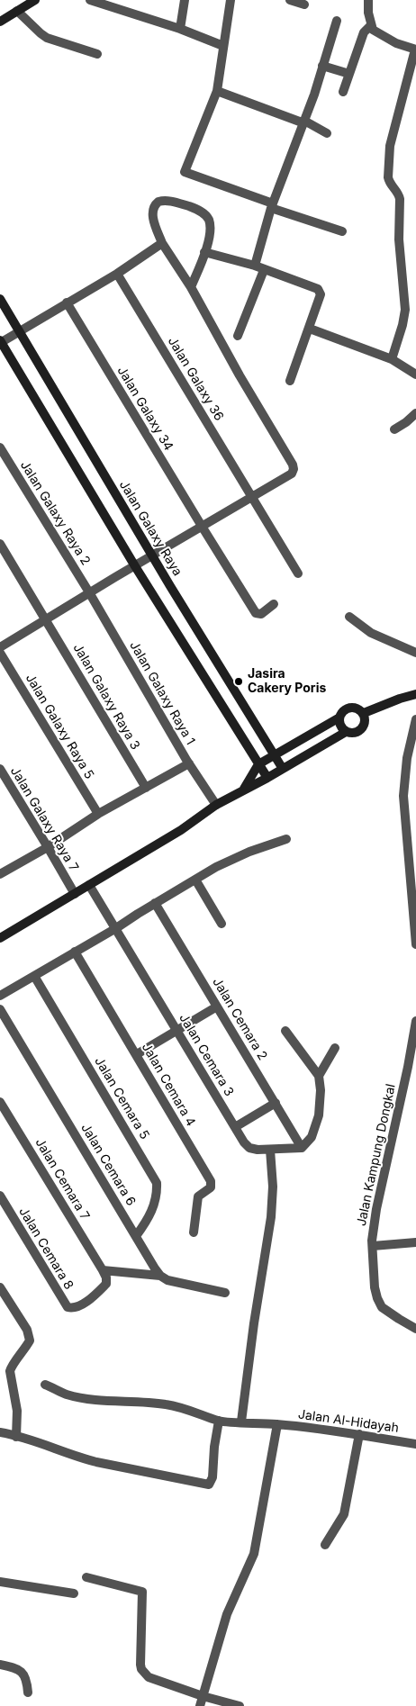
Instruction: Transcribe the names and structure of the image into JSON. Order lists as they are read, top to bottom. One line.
{"streets":{"street":["Jalan Galaxy 36","Jalan Galaxy 34","Jalan Galaxy Raya 2","Jalan Galaxy Raya","Jalan Galaxy Raya 1","Jalan Galaxy Raya 3","Jalan Galaxy Raya 5","Jalan Galaxy Raya 7","Jalan Cemara 2","Jalan Cemara 3","Jalan Cemara 4","Jalan Cemara 5","Jalan Kampung Dongkal","Jalan Cemara 6","Jalan Cemara 7","Jalan Cemara 8","Jalan Al-Hidayah"]},"crossings":[["Jalan Galaxy Raya 2","Jalan Galaxy Raya 1"],["Jalan Cemara 2","Jalan Cemara 3"],["Jalan Cemara 5","Jalan Cemara 6"],["Jalan Cemara 7","Jalan Cemara 8"]],"places":["Jasira Cakery Poris"]}
